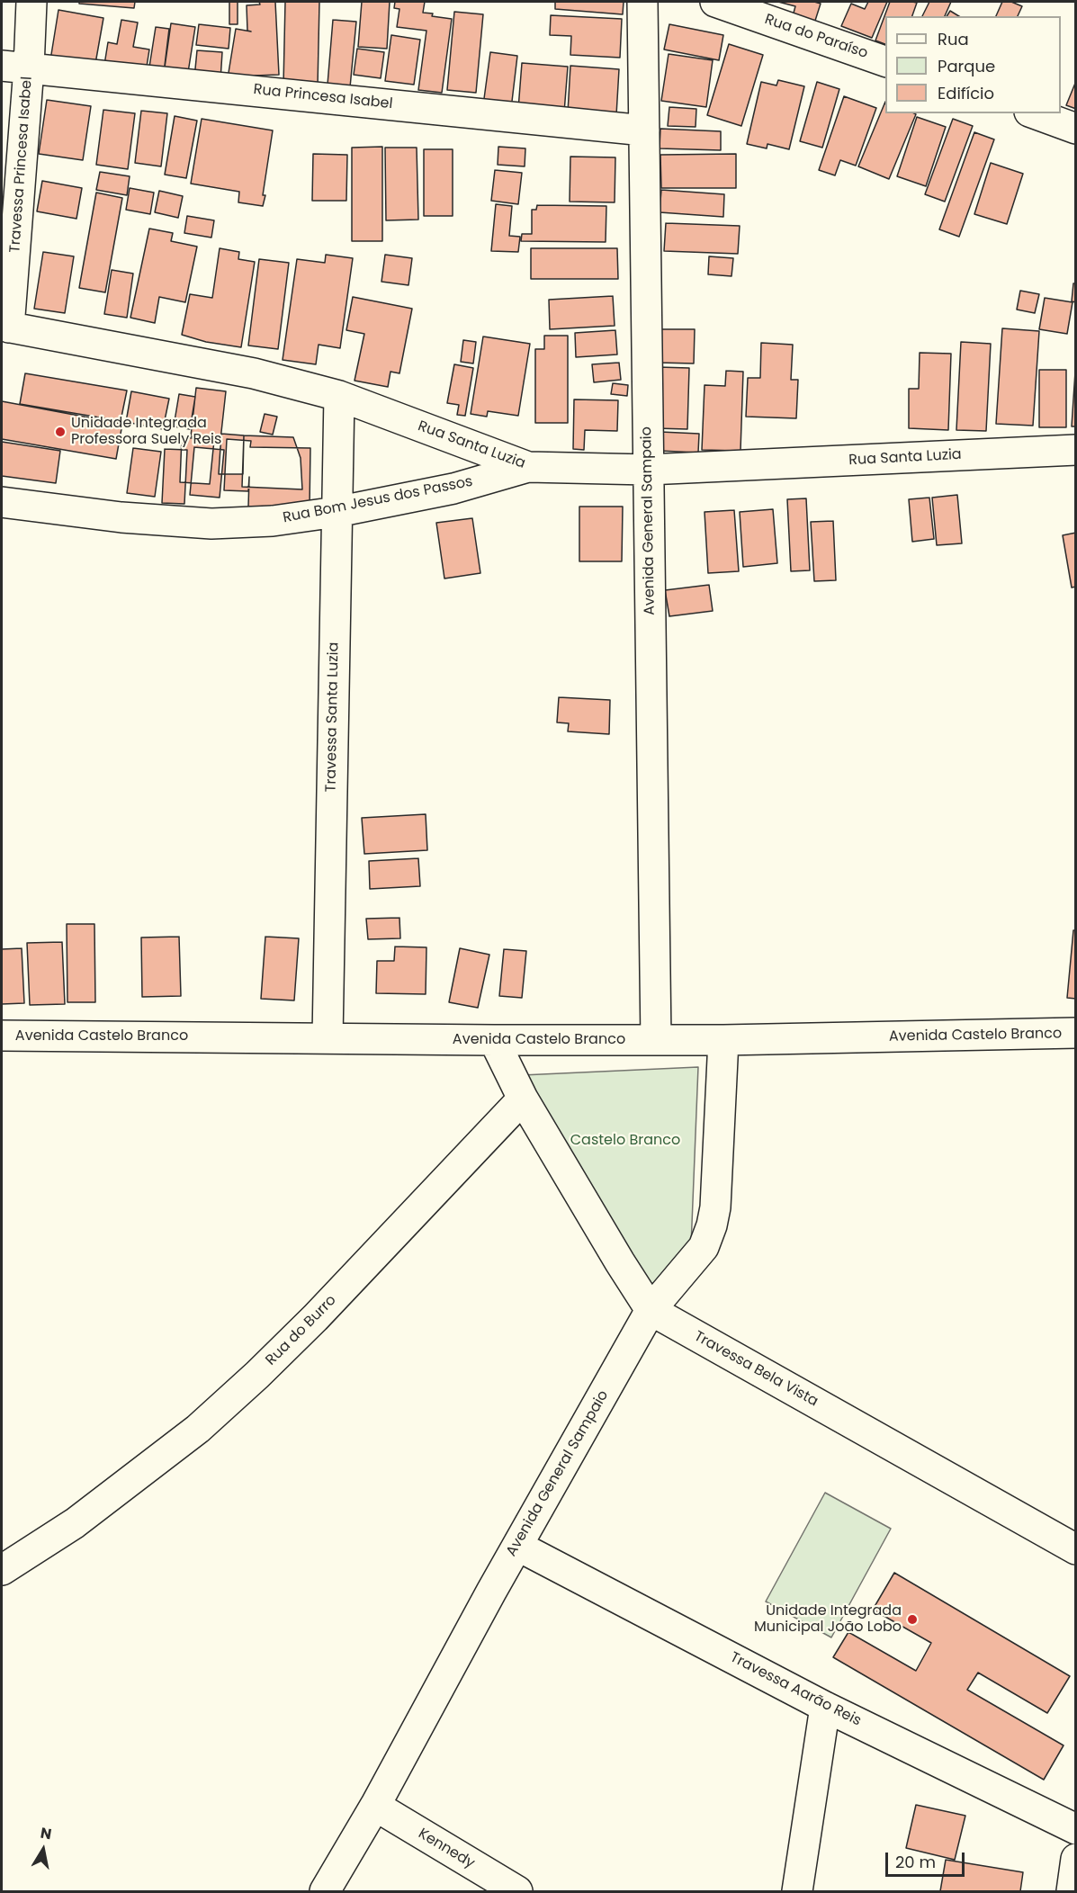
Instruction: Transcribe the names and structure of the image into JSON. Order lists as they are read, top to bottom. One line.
{"streets":{"street":["Rua do Paraíso","Rua Princesa Isabel","Travessa Princesa Isabel","Rua Santa Luzia","Rua Bom Jesus dos Passos","Avenida General Sampaio","Travessa Santa Luzia","Avenida Castelo Branco","Rua do Burro","Travessa Bela Vista","Travessa Aarão Reis","Kennedy"]},"crossings":[["Rua Princesa Isabel","Travessa Princesa Isabel"],["Rua Princesa Isabel","Avenida General Sampaio"],["Travessa Princesa Isabel","Rua Santa Luzia"],["Rua Santa Luzia","Rua Bom Jesus dos Passos"],["Rua Santa Luzia","Avenida General Sampaio"],["Rua Santa Luzia","Travessa Santa Luzia"],["Rua Bom Jesus dos Passos","Travessa Santa Luzia"],["Avenida General Sampaio","Avenida Castelo Branco"],["Avenida General Sampaio","Travessa Bela Vista"],["Avenida General Sampaio","Travessa Aarão Reis"],["Avenida General Sampaio","Kennedy"],["Travessa Santa Luzia","Avenida Castelo Branco"],["Rua do Burro","Travessa Bela Vista"]],"parks":["Castelo Branco"],"places":["Unidade Integrada Professora Suely Reis","Unidade Integrada Municipal João Lobo"],"legend":["Rua","Parque","Edifício"],"scale_bar":"20 m","north":"top"}
